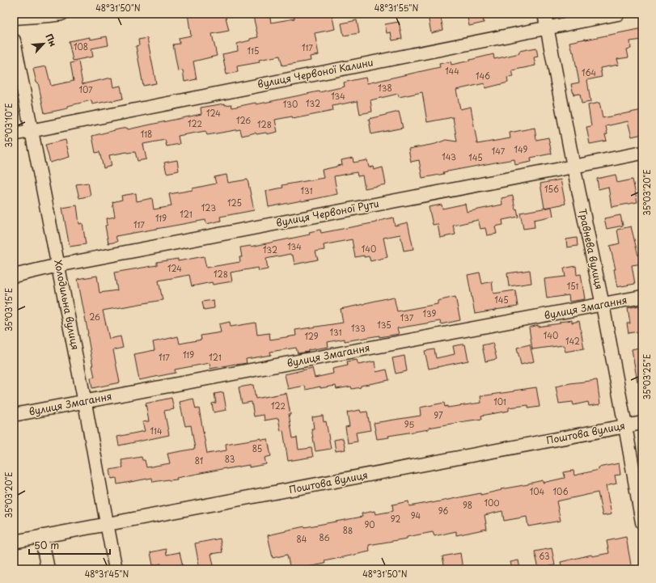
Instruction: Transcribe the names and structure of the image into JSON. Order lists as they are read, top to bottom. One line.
{"streets":{"street":["вулиця Червоної Калини","вулиця Червоної Рути","Травнева вулиця","Холодильна вулиця","вулиця Змагання","Поштова вулиця"]},"crossings":[["вулиця Червоної Калини","Травнева вулиця"],["вулиця Червоної Калини","Холодильна вулиця"],["вулиця Червоної Рути","Травнева вулиця"],["вулиця Червоної Рути","Холодильна вулиця"],["Травнева вулиця","вулиця Змагання"],["Травнева вулиця","Поштова вулиця"],["Холодильна вулиця","вулиця Змагання"],["Холодильна вулиця","Поштова вулиця"]],"house_numbers":["108","117","115","144","164","146","138","107","134","132","130","124","126","122","128","118","149","147","143","145","156","131","125","123","121","119","117","134","140","132","124","128","151","145","139","26","137","135","133","131","140","129","142","119","117","121","101","122","97","95","114","85","83","81","104","106","100","98","96","94","92","90","88","86","84","63"],"scale_bar":"50 m","north":"top right","coordinates":["48°31'50\"N","48°31'55\"N","35°03'10\"E","35°03'20\"E","35°03'15\"E","35°03'25\"E","48°31'45\"N"]}
